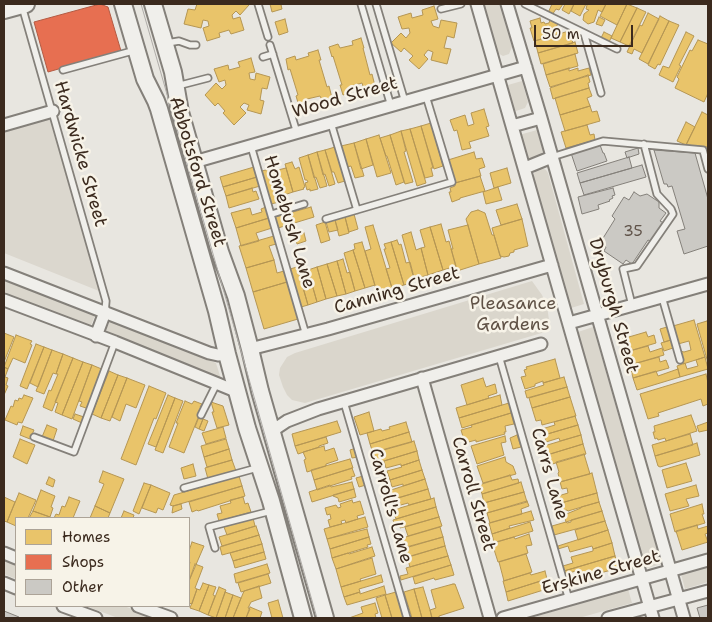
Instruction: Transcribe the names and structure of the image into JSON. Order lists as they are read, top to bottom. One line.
{"streets":{"street":["Wood Street","Abbotsford Street","Canning Street","Dryburgh Street","Carroll Street","Erskine Street"],"lane":["Hardwicke Street","Homebush Lane","Carrs Lane","Carroll's Lane"]},"crossings":[["Wood Street","Abbotsford Street"],["Wood Street","Homebush Lane"],["Wood Street","Dryburgh Street"],["Abbotsford Street","Canning Street"],["Homebush Lane","Canning Street"],["Dryburgh Street","Erskine Street"],["Carrs Lane","Erskine Street"]],"parks":["Pleasance Gardens"],"house_numbers":["35"],"legend":["Homes","Shops","Other"],"scale_bar":"50 m"}
